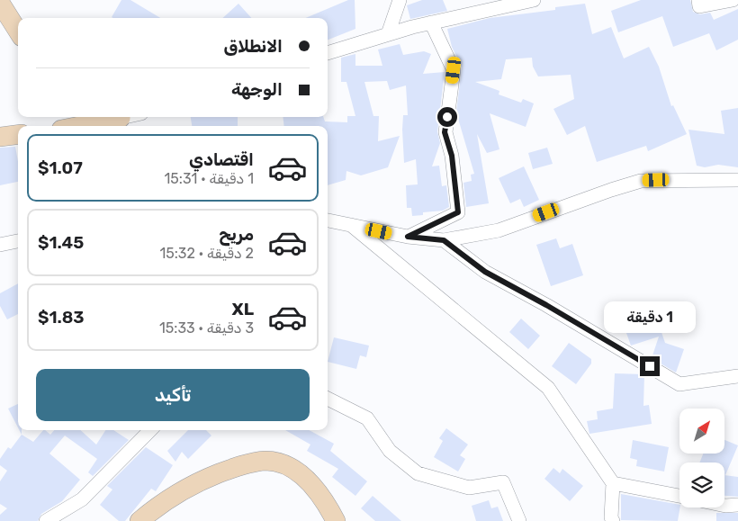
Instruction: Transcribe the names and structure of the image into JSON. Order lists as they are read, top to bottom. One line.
{"north":"top right","page":{"banner":["الانطلاق","الوجهة"],"list":[{"name":"اقتصادي","note":"1 دقيقة · 15:31","value":"$1.07"},{"name":"مريح","note":"2 دقيقة · 15:32","value":"$1.45"},{"name":"XL","note":"3 دقيقة · 15:33","value":"$1.83"}],"bubble":"1 دقيقة","buttons":"تأكيد"}}
